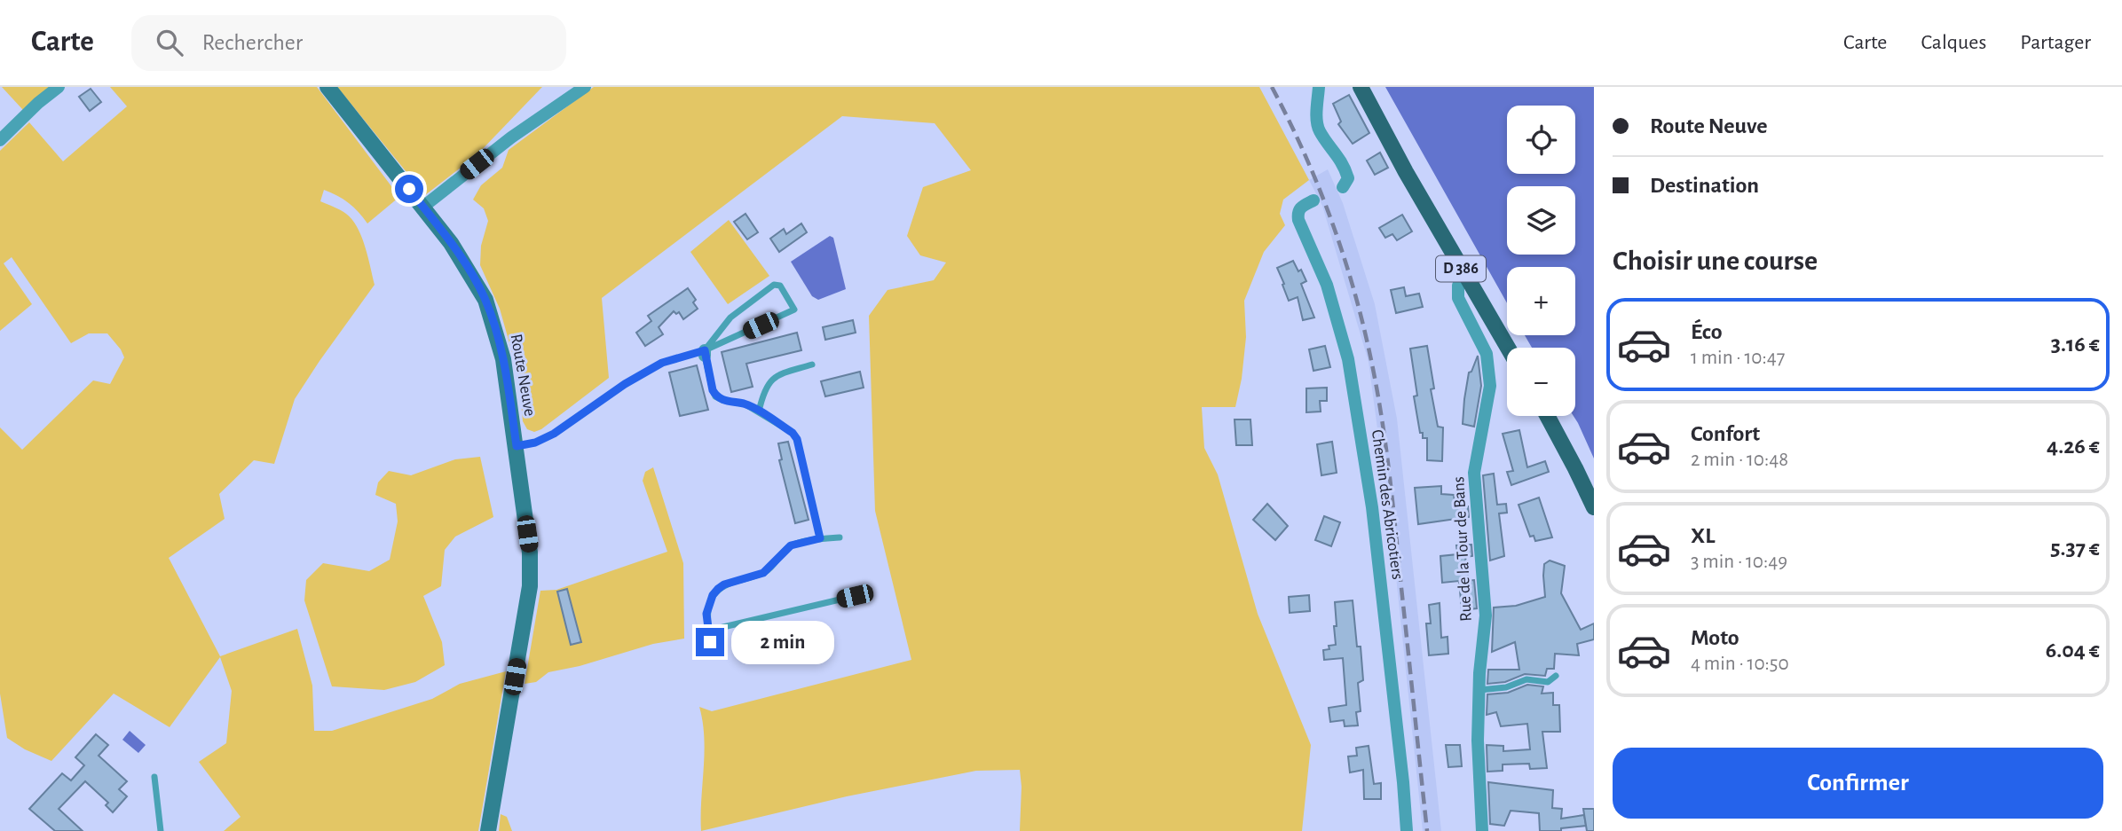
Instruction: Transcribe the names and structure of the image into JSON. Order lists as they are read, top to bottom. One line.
{"streets":{"main road":["D 386"],"street":["Route Neuve","Chemin des Abricotiers","Rue de la Tour de Bans"]},"crossings":[["D 386","Rue de la Tour de Bans"]],"page":{"header":"Carte","search":"Rechercher","nav":["Carte","Calques","Partager"],"banner":["Route Neuve","Destination"],"map_buttons":["+","−"],"heading":"Choisir une course","list":[{"name":"Éco","note":"1 min · 10:47","value":"3.16 €"},{"name":"Confort","note":"2 min · 10:48","value":"4.26 €"},{"name":"XL","note":"3 min · 10:49","value":"5.37 €"},{"name":"Moto","note":"4 min · 10:50","value":"6.04 €"}],"bubble":"2 min","buttons":"Confirmer"}}
